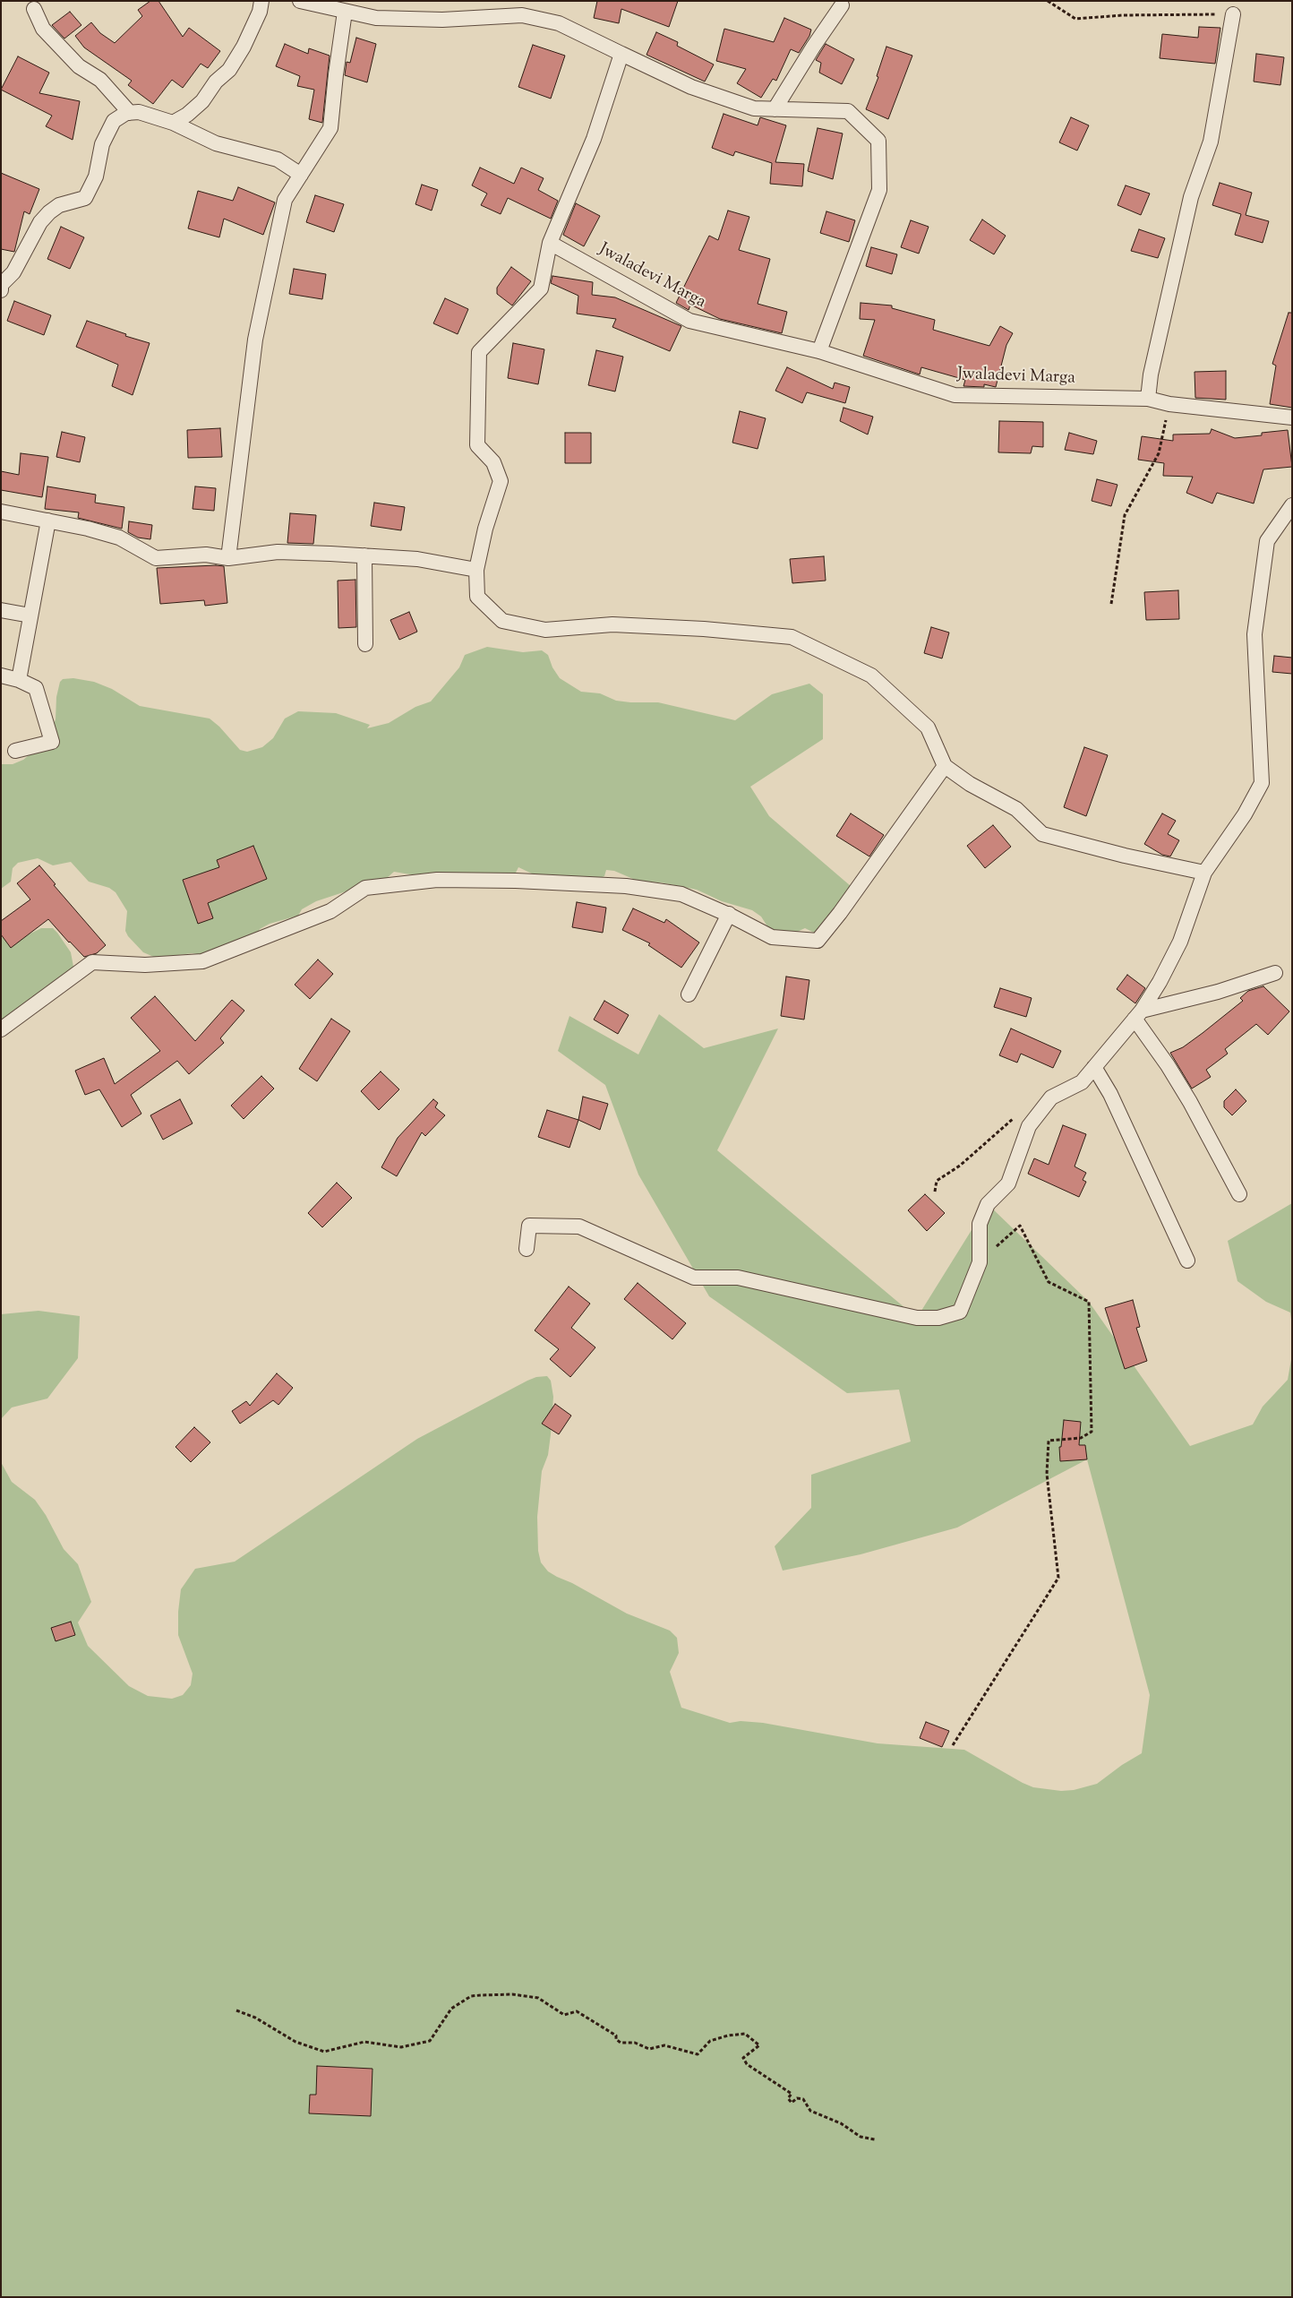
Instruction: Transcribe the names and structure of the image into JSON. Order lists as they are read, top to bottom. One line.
{"streets":{"street":["Jwaladevi Marga"]}}
